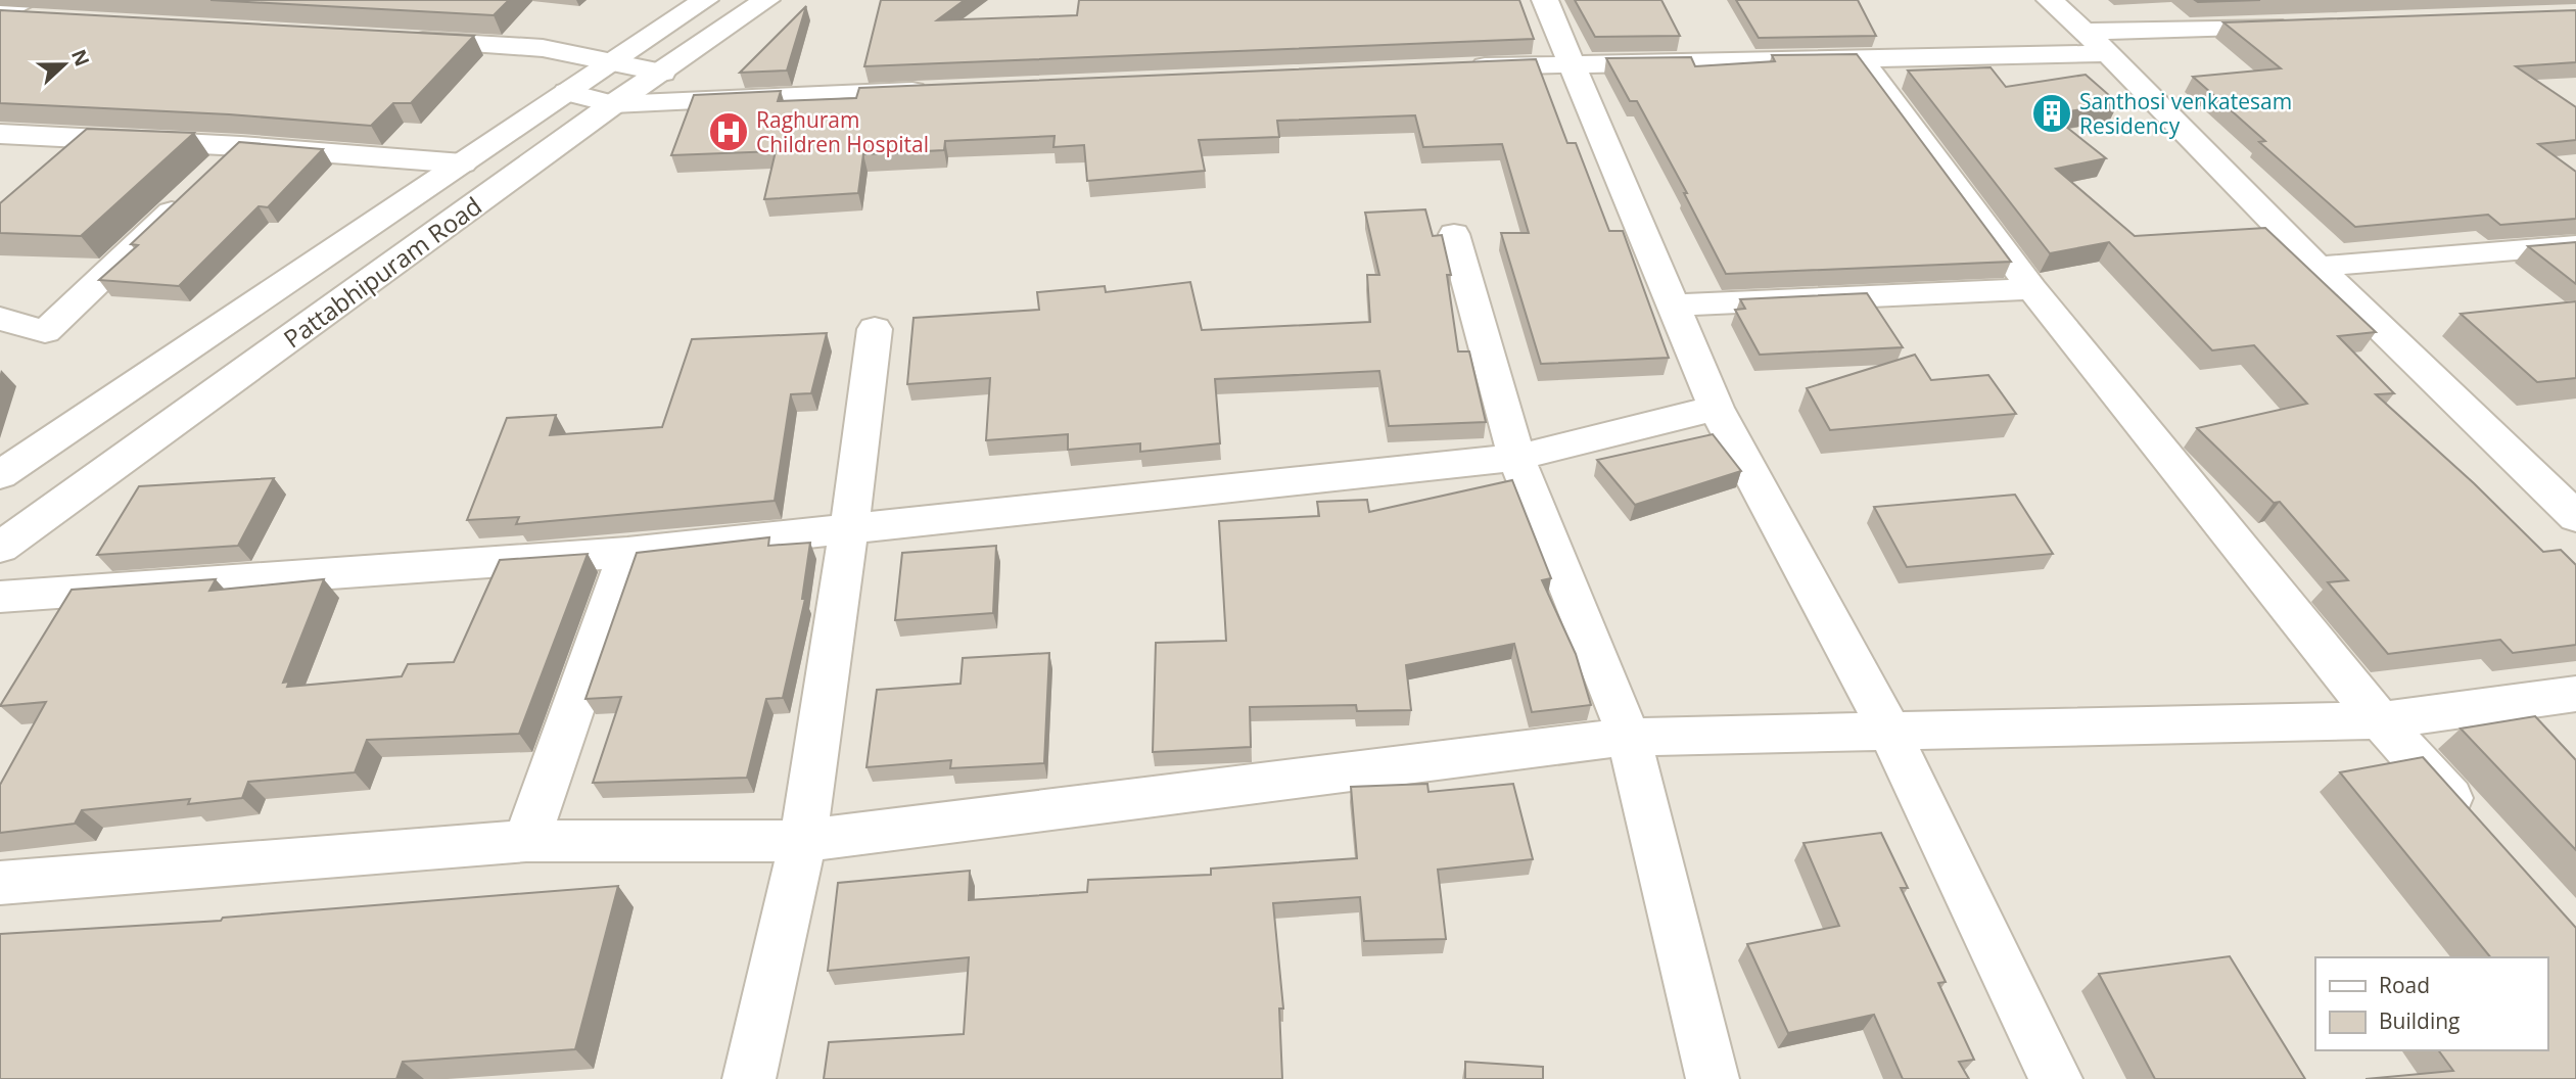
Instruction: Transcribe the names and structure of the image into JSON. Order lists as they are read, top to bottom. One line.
{"streets":{"street":["Pattabhipuram Road"]},"places":{"building":["Santhosi venkatesam Residency"],"hospital":["Raghuram Children Hospital"]},"legend":["Road","Building"],"north":"right"}
